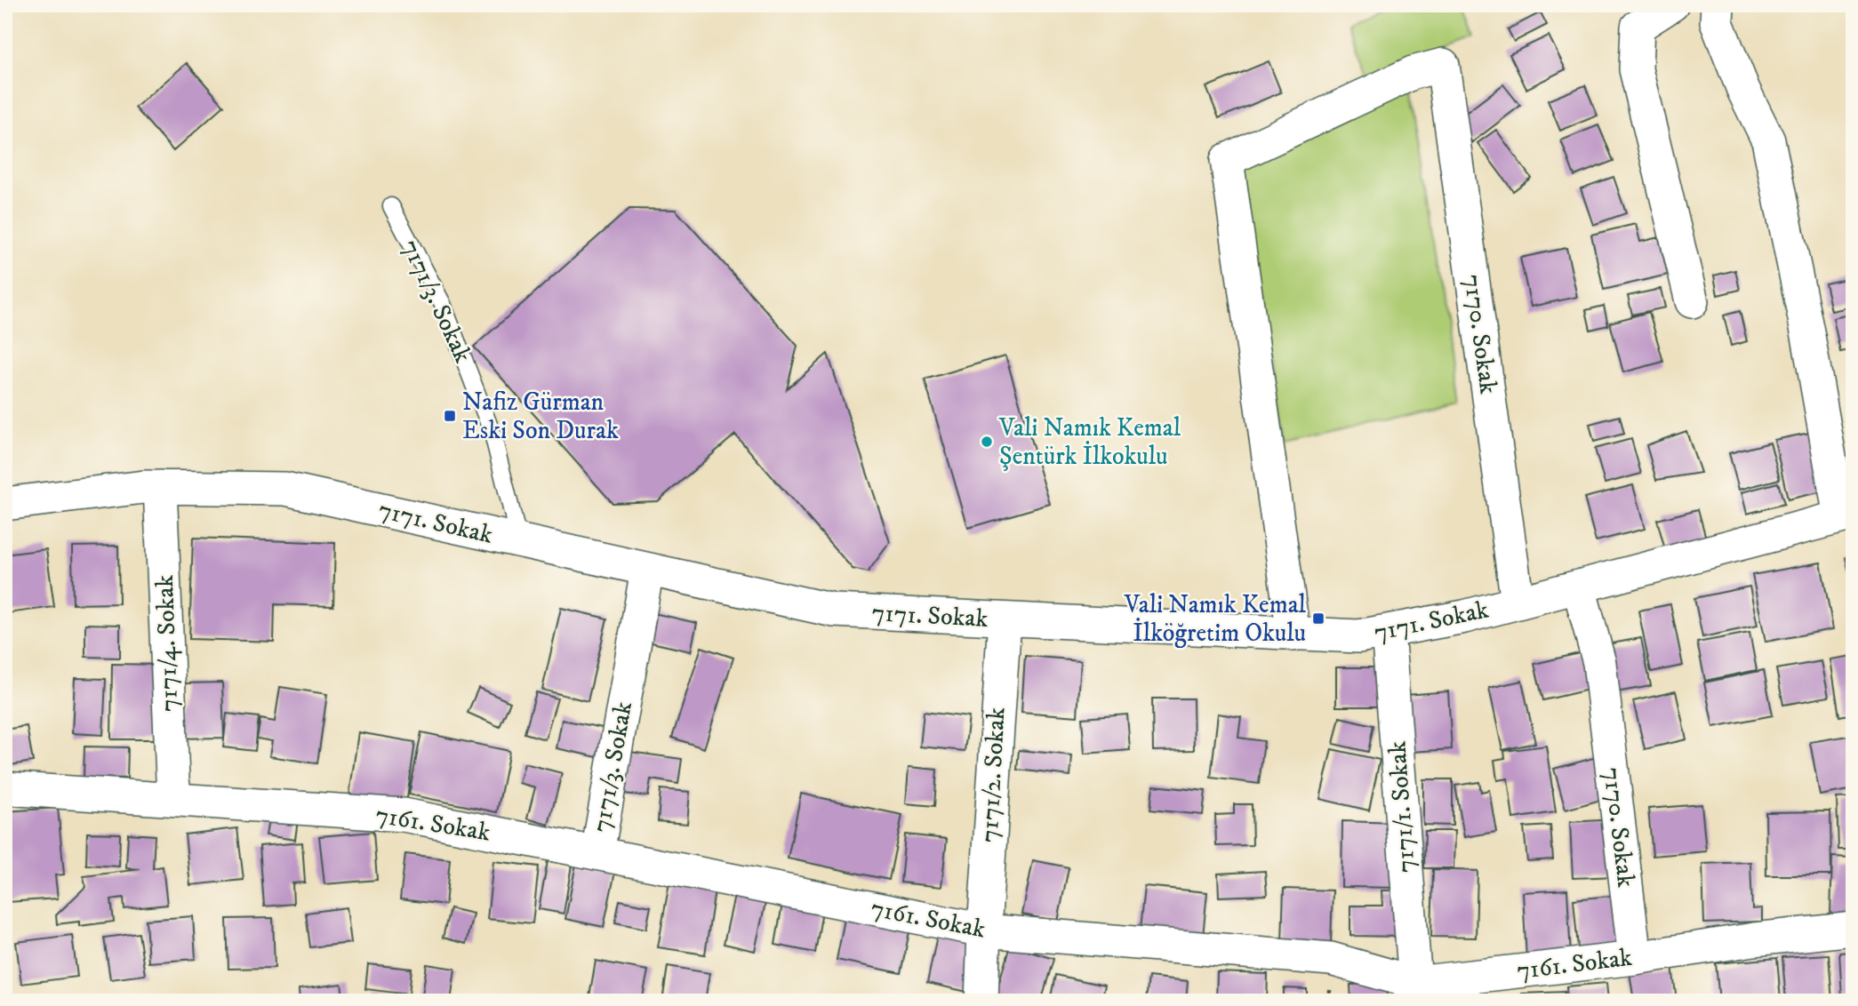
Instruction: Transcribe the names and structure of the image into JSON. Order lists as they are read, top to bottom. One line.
{"streets":{"street":["7171/3. Sokak","7170. Sokak","7171. Sokak","7171/4. Sokak","7171/2. Sokak","7171/1. Sokak","7161. Sokak"]},"crossings":[["7171/3. Sokak","7171. Sokak"],["7171/3. Sokak","7161. Sokak"],["7170. Sokak","7171. Sokak"],["7170. Sokak","7161. Sokak"],["7171. Sokak","7171/4. Sokak"],["7171. Sokak","7171/2. Sokak"],["7171. Sokak","7171/1. Sokak"],["7171/4. Sokak","7161. Sokak"],["7171/2. Sokak","7161. Sokak"],["7171/1. Sokak","7161. Sokak"]],"places":{"transit":["Nafiz Gürman Eski Son Durak","Vali Namık Kemal İlköğretim Okulu"],"other":["Vali Namık Kemal Şentürk İlkokulu"]}}
